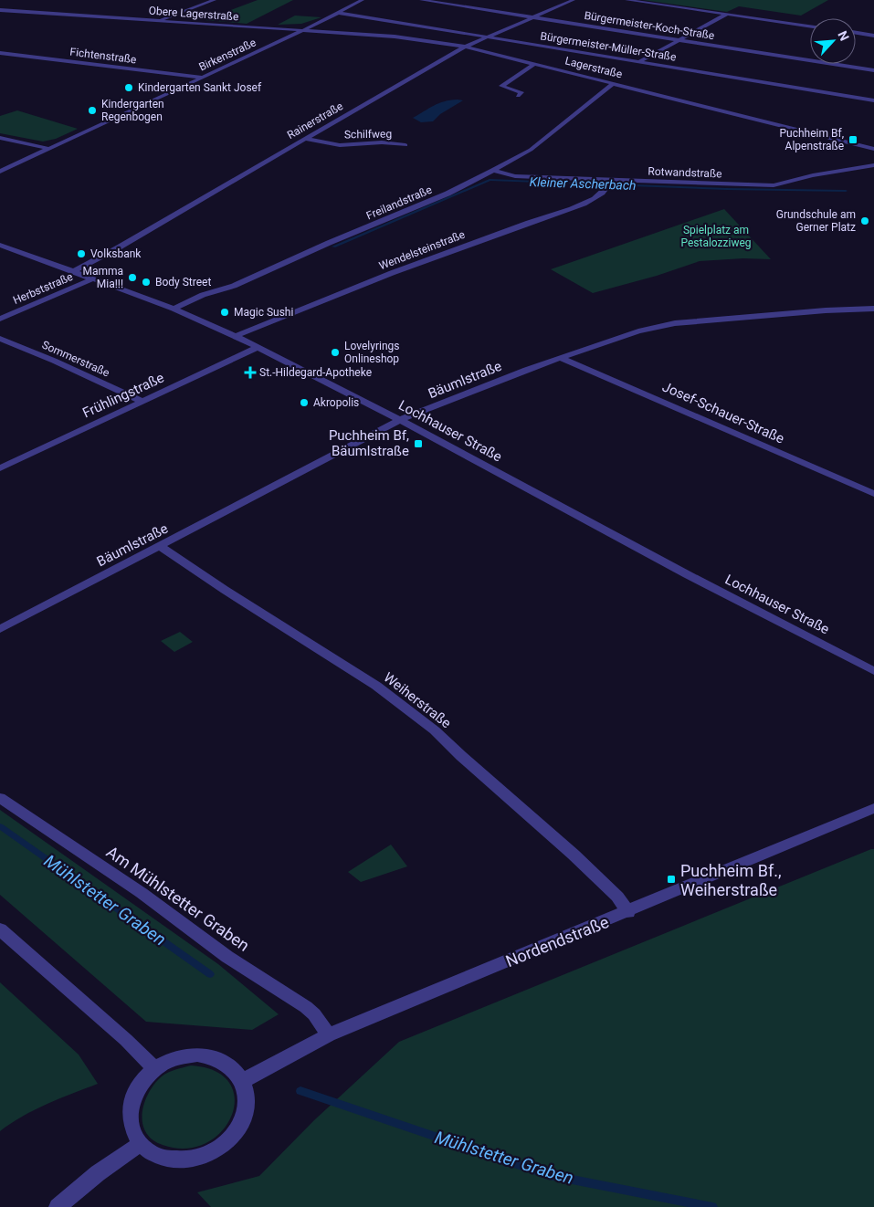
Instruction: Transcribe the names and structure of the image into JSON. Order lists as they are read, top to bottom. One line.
{"streets":{"street":["Obere Lagerstraße","Bürgermeister-Koch-Straße","Bürgermeister-Müller-Straße","Birkenstraße","Fichtenstraße","Lagerstraße","Rainerstraße","Schilfweg","Rotwandstraße","Freilandstraße","Wendelsteinstraße","Herbststraße","Sommerstraße","Bäumlstraße","Frühlingstraße","Josef-Schauer-Straße","Lochhauser Straße","Weiherstraße","Am Mühlstetter Graben","Nordendstraße"]},"crossings":[["Obere Lagerstraße","Birkenstraße"],["Obere Lagerstraße","Lagerstraße"],["Bürgermeister-Koch-Straße","Rainerstraße"],["Bürgermeister-Müller-Straße","Birkenstraße"],["Bürgermeister-Müller-Straße","Rainerstraße"],["Birkenstraße","Fichtenstraße"],["Birkenstraße","Lagerstraße"],["Lagerstraße","Rainerstraße"],["Lagerstraße","Freilandstraße"],["Rainerstraße","Schilfweg"],["Rainerstraße","Lochhauser Straße"],["Rotwandstraße","Freilandstraße"],["Rotwandstraße","Wendelsteinstraße"],["Freilandstraße","Lochhauser Straße"],["Wendelsteinstraße","Lochhauser Straße"],["Herbststraße","Lochhauser Straße"],["Sommerstraße","Frühlingstraße"],["Bäumlstraße","Josef-Schauer-Straße"],["Bäumlstraße","Lochhauser Straße"],["Bäumlstraße","Weiherstraße"],["Frühlingstraße","Lochhauser Straße"],["Weiherstraße","Nordendstraße"],["Am Mühlstetter Graben","Nordendstraße"]],"water":["Kleiner Ascherbach","Mühlstetter Graben"],"parks":["Spielplatz am Pestalozziweg"],"places":{"other":["Kindergarten Sankt Josef","Kindergarten Regenbogen","Grundschule am Gerner Platz","Volksbank","Mamma Mia!!!","Body Street","Magic Sushi","Lovelyrings Onlineshop","Akropolis"],"transit":["Puchheim Bf, Alpenstraße","Puchheim Bf, Bäumlstraße","Puchheim Bf., Weiherstraße"],"health":["St.-Hildegard-Apotheke"]},"north":"top right"}
